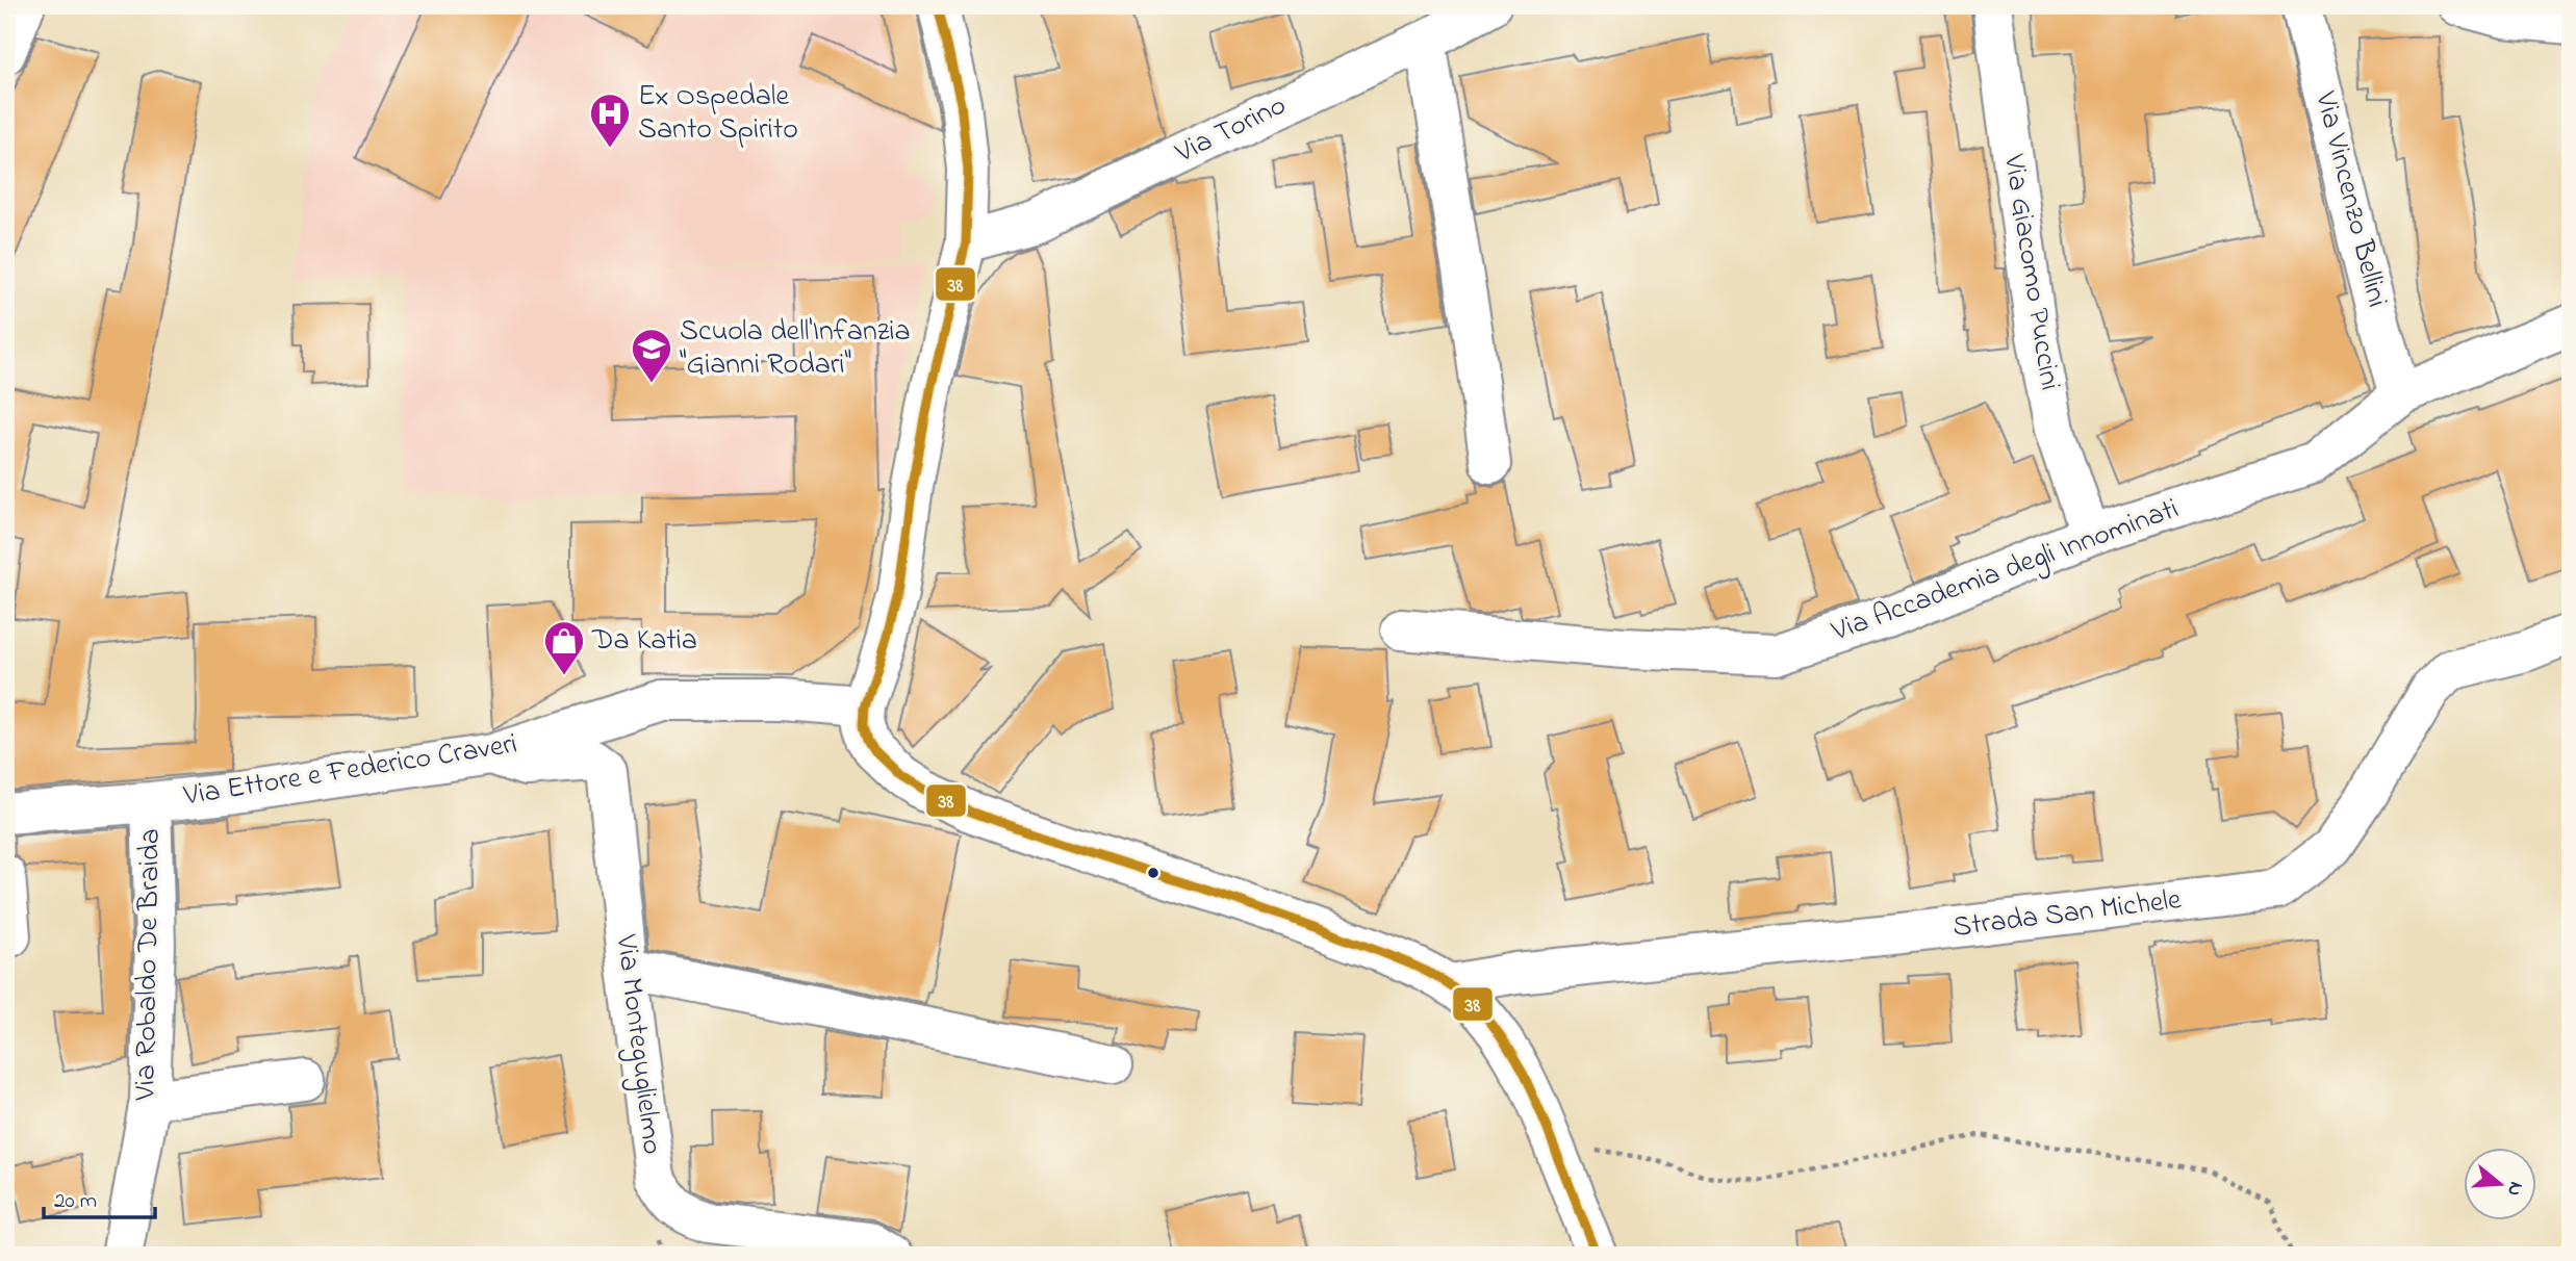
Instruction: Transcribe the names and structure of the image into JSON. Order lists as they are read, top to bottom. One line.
{"streets":{"street":["Via Torino","Via Vincenzo Bellini","Via Giacomo Puccini","Via Accademia degli Innominati","Via Ettore e Federico Craveri","Strada San Michele","Via Robaldo De Braida","Via Monteguglielmo"]},"crossings":[["Via Vincenzo Bellini","Via Accademia degli Innominati"],["Via Giacomo Puccini","Via Accademia degli Innominati"],["Via Ettore e Federico Craveri","Via Robaldo De Braida"],["Via Ettore e Federico Craveri","Via Monteguglielmo"]],"places":{"hospital":["Ex Ospedale Santo Spirito"],"school or university":["Scuola dell'Infanzia \"Gianni Rodari\""],"shop":["Da Katia"]},"lines":["transit line 38"],"scale_bar":"20 m","north":"right"}
